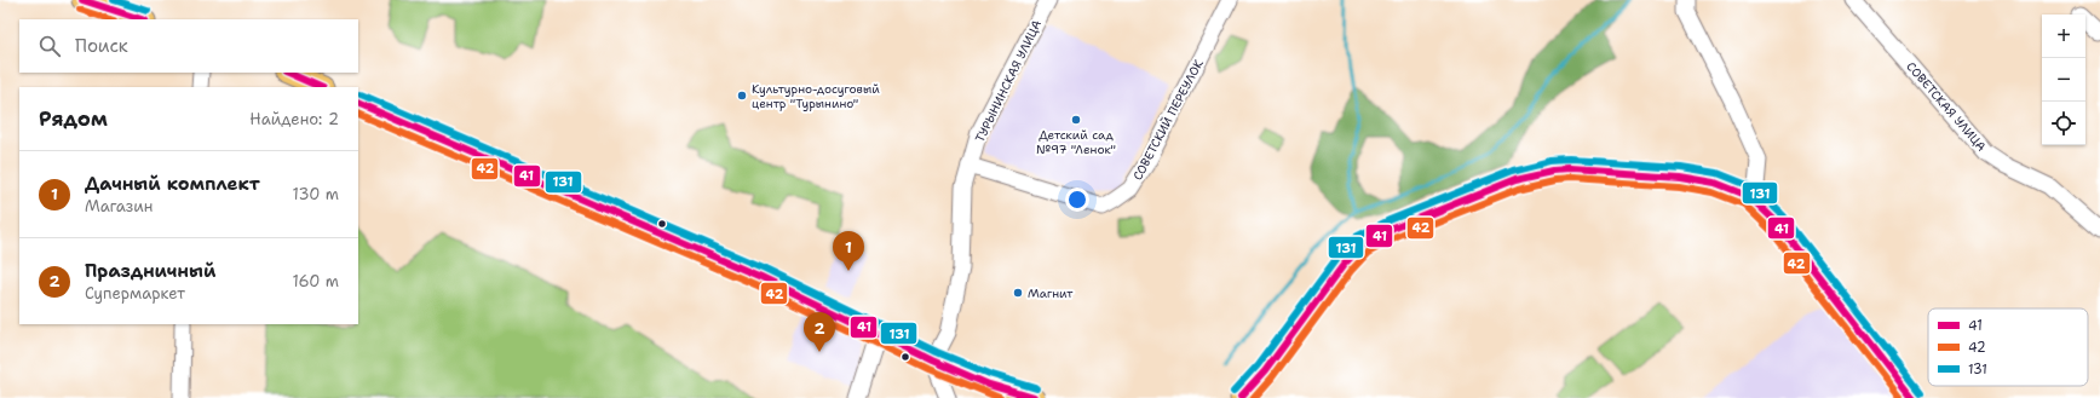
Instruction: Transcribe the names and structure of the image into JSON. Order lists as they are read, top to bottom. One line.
{"streets":{"street":["ТУРЫНИНСКАЯ УЛИЦА","СОВЕТСКАЯ УЛИЦА","СОВЕТСКИЙ ПЕРЕУЛОК"]},"crossings":[["ТУРЫНИНСКАЯ УЛИЦА","СОВЕТСКИЙ ПЕРЕУЛОК"]],"places":["Культурно-досуговый центр \"Турынино\"","Детский сад №97 \"Ленок\"","Магнит"],"lines":["transit line 41","transit line 131","transit line 42"],"legend":["41","42","131"],"page":{"map_buttons":["+","−"],"search":"Поиск","heading":["Рядом","Найдено: 2"],"list":[{"mark":"1","name":"Дачный комплект","note":"Магазин","value":"130 m"},{"mark":"2","name":"Праздничный","note":"Супермаркет","value":"160 m"}],"pins":["1","2"]}}
